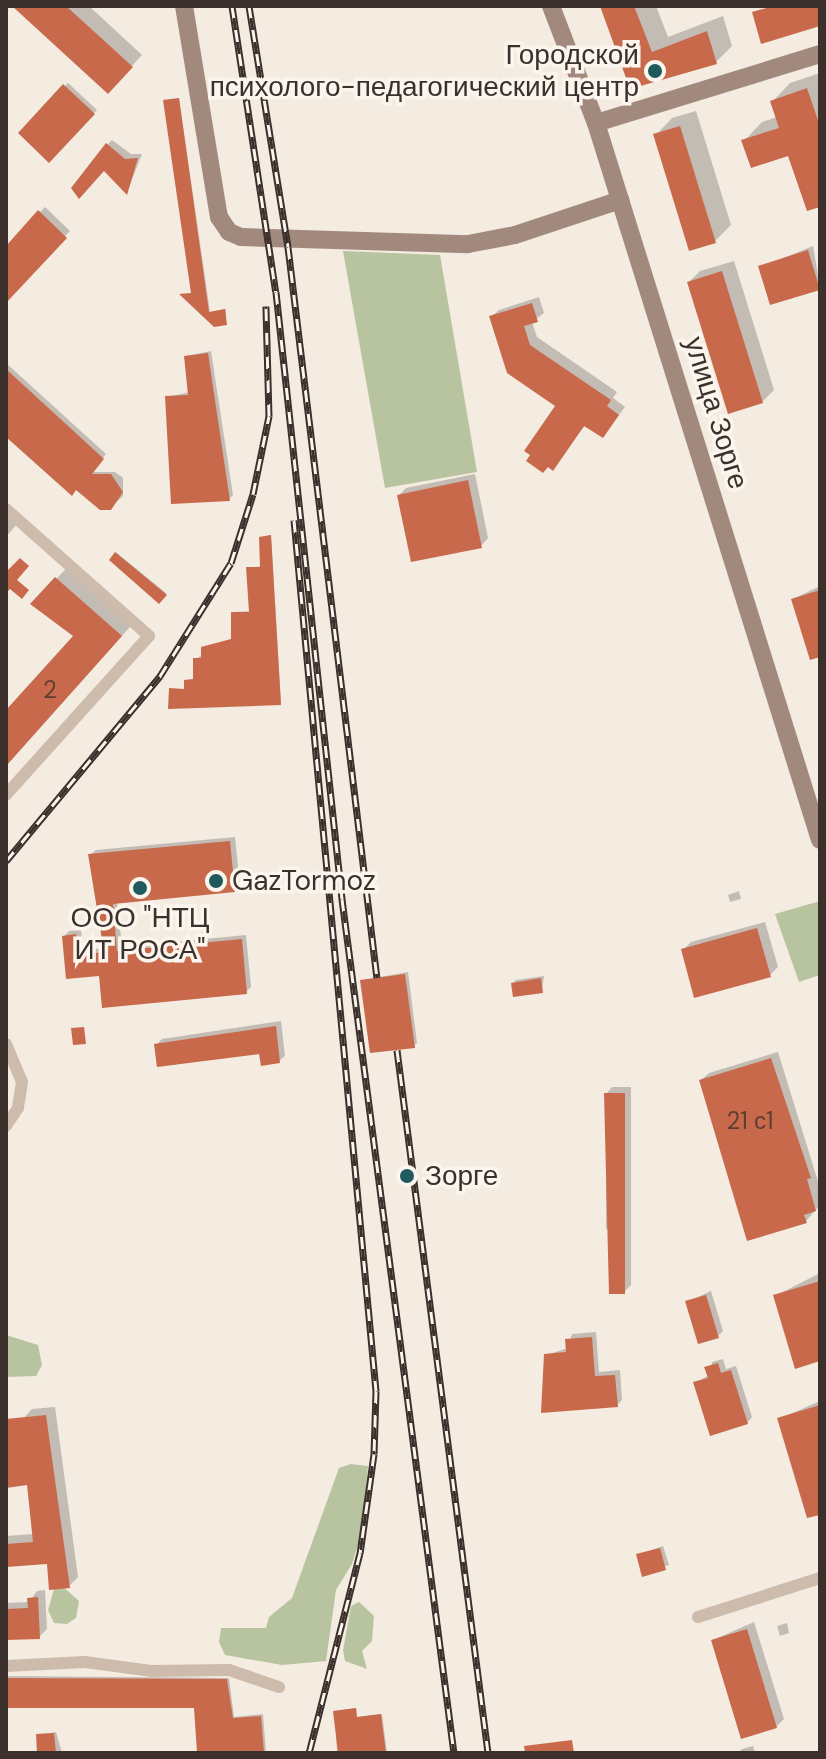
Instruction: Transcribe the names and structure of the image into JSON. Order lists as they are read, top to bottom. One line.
{"streets":{"street":["улица Зорге"]},"places":["Городской психолого-педагогический центр","GazTormoz","ООО \"НТЦ ИТ РОСА\"","Зорге"],"house_numbers":["2","21 с1"]}
